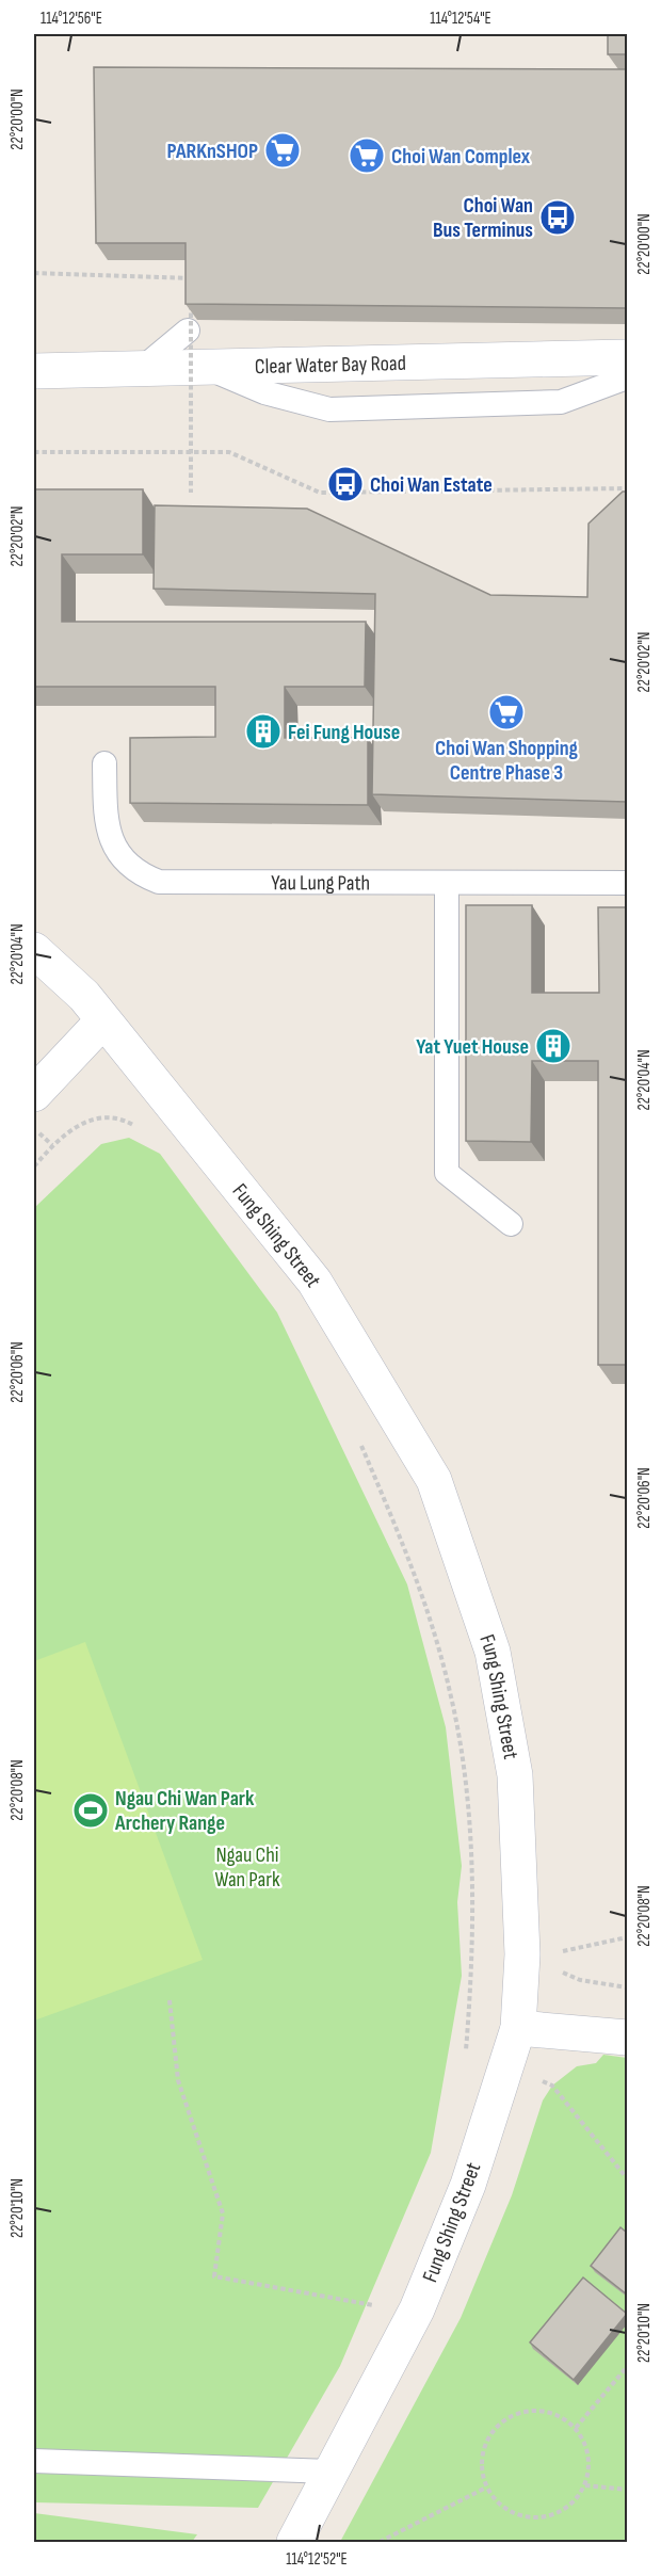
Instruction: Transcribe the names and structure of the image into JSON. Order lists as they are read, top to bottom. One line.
{"streets":{"street":["Clear Water Bay Road","Fung Shing Street"],"lane":["Yau Lung Path"]},"parks":["Ngau Chi Wan Park"],"places":{"supermarket":["PARKnSHOP","Choi Wan Complex","Choi Wan Shopping Centre Phase 3"],"bus stop":["Choi Wan Bus Terminus","Choi Wan Estate"],"building":["Fei Fung House","Yat Yuet House"],"sports":["Ngau Chi Wan Park Archery Range"]},"coordinates":["114°12'56\"E","114°12'54\"E","22°20'00\"N","22°20'02\"N","22°20'04\"N","22°20'06\"N","22°20'08\"N","22°20'10\"N","114°12'52\"E"]}
